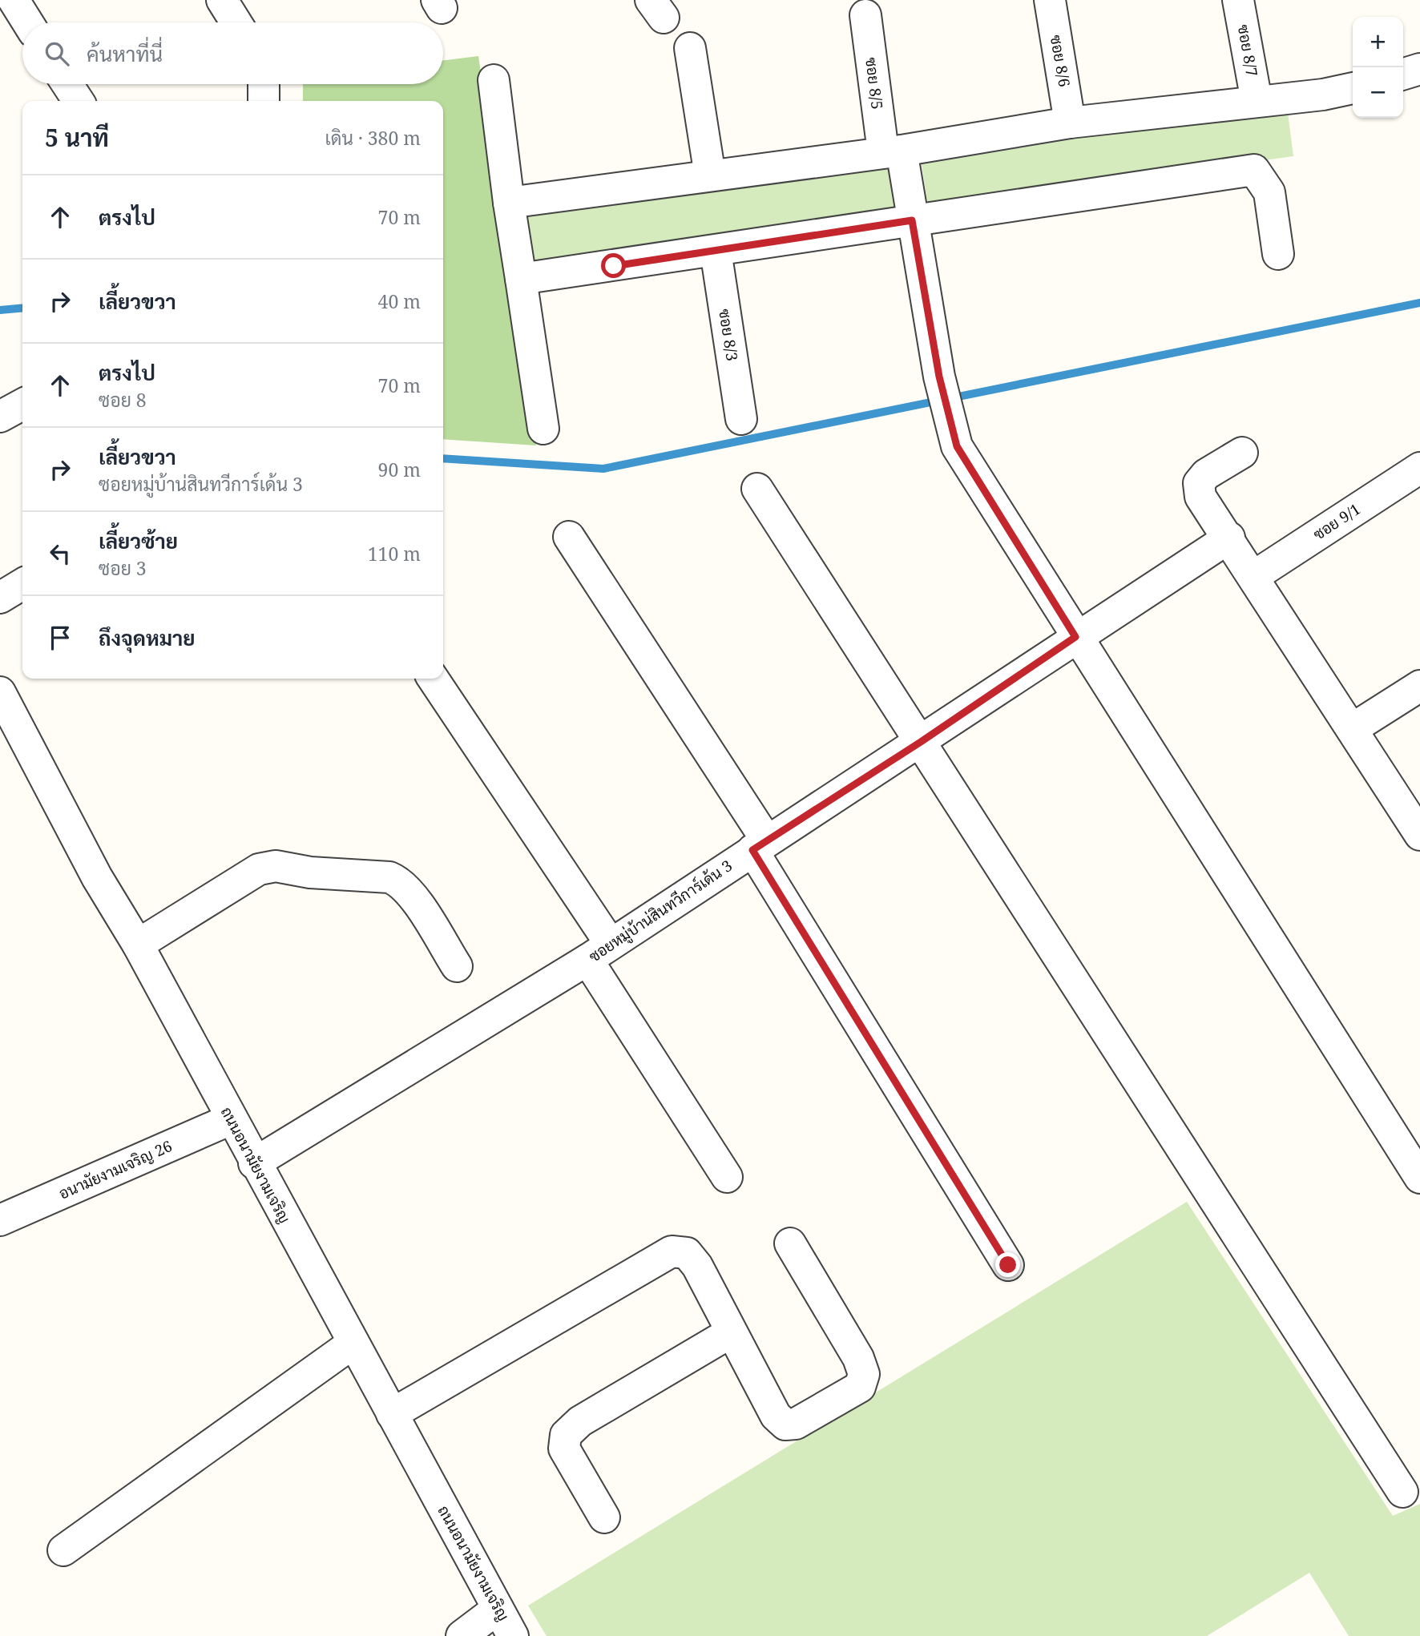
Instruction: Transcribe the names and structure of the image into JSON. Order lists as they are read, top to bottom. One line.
{"streets":{"street":["ซอย 8/7","ซอย 8/6","ซอย 8/5","ซอย 8/3","ซอย 9/1","ซอยหมู่บ้าน่สินทวีการ์เด้น 3","ถนนอนามัยงามเจริญ","อนามัยงามเจริญ 26"]},"crossings":[["ซอย 8/5","ซอยหมู่บ้าน่สินทวีการ์เด้น 3"],["ซอยหมู่บ้าน่สินทวีการ์เด้น 3","ถนนอนามัยงามเจริญ"],["ถนนอนามัยงามเจริญ","อนามัยงามเจริญ 26"]],"page":{"map_buttons":["+","−"],"search":"ค้นหาที่นี่","heading":["5 นาที","เดิน · 380 m"],"list":[["ตรงไป","70 m"],["เลี้ยวขวา","40 m"],["ตรงไป","ซอย 8","70 m"],["เลี้ยวขวา","ซอยหมู่บ้าน่สินทวีการ์เด้น 3","90 m"],["เลี้ยวซ้าย","ซอย 3","110 m"],"ถึงจุดหมาย"]}}
